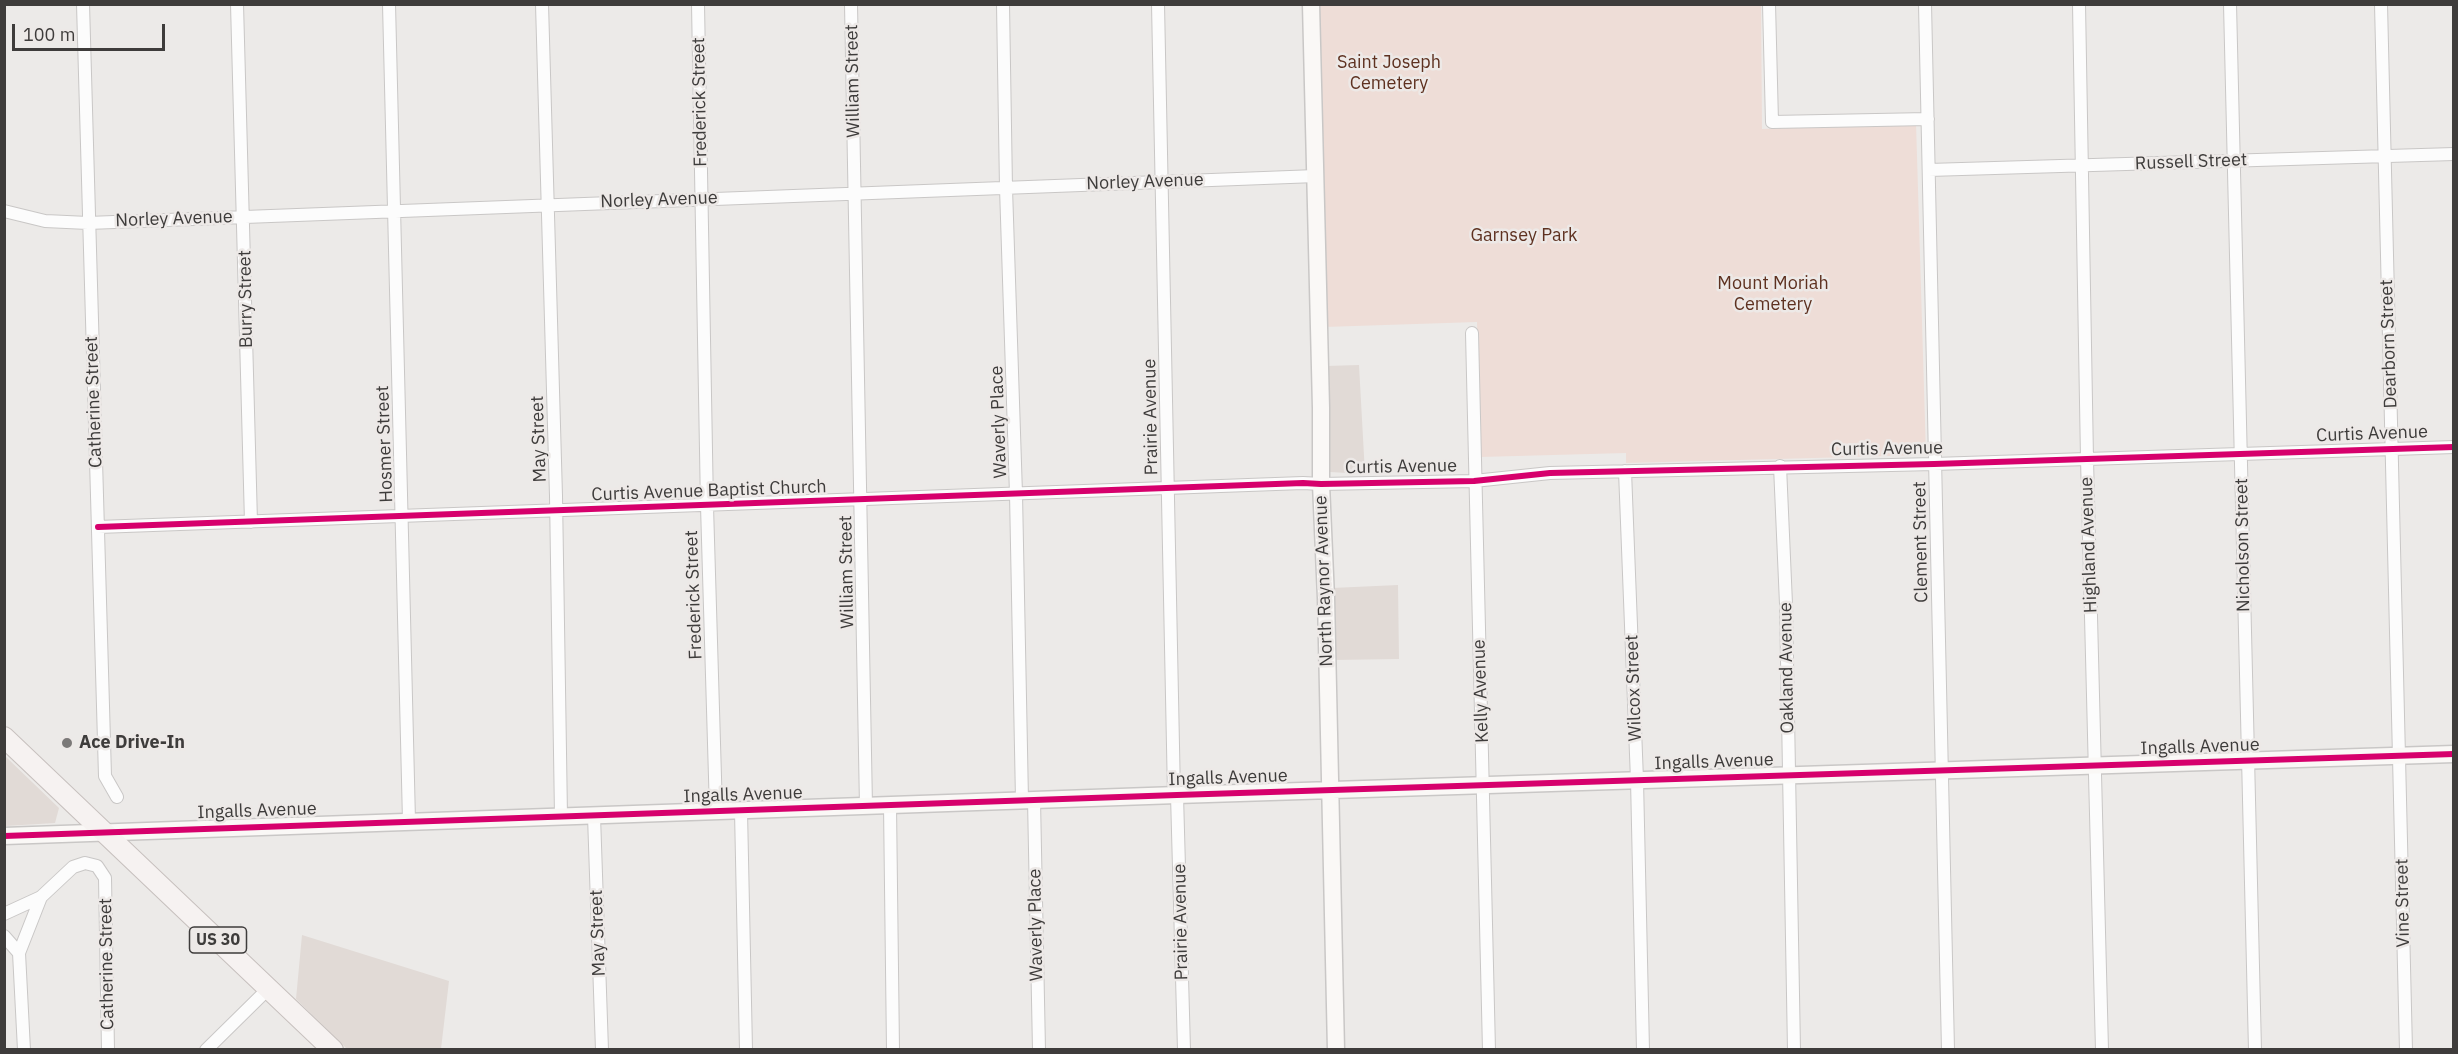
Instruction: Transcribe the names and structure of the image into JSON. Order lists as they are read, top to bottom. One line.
{"streets":{"main road":["US 30"],"street":["William Street","Frederick Street","Russell Street","Norley Avenue","Burry Street","Dearborn Street","Catherine Street","Prairie Avenue","Waverly Place","Curtis Avenue","May Street","Hosmer Street","Curtis Avenue Baptist Church","Clement Street","Highland Avenue","Nicholson Street","North Raynor Avenue","Oakland Avenue","Wilcox Street","Kelly Avenue","Ingalls Avenue","Vine Street"]},"crossings":[["William Street","Norley Avenue"],["William Street","Curtis Avenue Baptist Church"],["William Street","Ingalls Avenue"],["Frederick Street","Norley Avenue"],["Frederick Street","Curtis Avenue Baptist Church"],["Frederick Street","Ingalls Avenue"],["Russell Street","Dearborn Street"],["Russell Street","Clement Street"],["Russell Street","Highland Avenue"],["Russell Street","Nicholson Street"],["Norley Avenue","Burry Street"],["Norley Avenue","Catherine Street"],["Norley Avenue","Prairie Avenue"],["Norley Avenue","Waverly Place"],["Norley Avenue","May Street"],["Norley Avenue","Hosmer Street"],["Norley Avenue","North Raynor Avenue"],["Burry Street","Curtis Avenue Baptist Church"],["Dearborn Street","Curtis Avenue"],["Dearborn Street","Ingalls Avenue"],["Dearborn Street","Vine Street"],["Catherine Street","Curtis Avenue Baptist Church"],["Prairie Avenue","Curtis Avenue Baptist Church"],["Prairie Avenue","Ingalls Avenue"],["Waverly Place","Curtis Avenue Baptist Church"],["Waverly Place","Ingalls Avenue"],["Curtis Avenue","Curtis Avenue Baptist Church"],["Curtis Avenue","Clement Street"],["Curtis Avenue","Highland Avenue"],["Curtis Avenue","Nicholson Street"],["Curtis Avenue","North Raynor Avenue"],["Curtis Avenue","Oakland Avenue"],["Curtis Avenue","Wilcox Street"],["Curtis Avenue","Kelly Avenue"],["May Street","Curtis Avenue Baptist Church"],["May Street","Ingalls Avenue"],["Hosmer Street","Curtis Avenue Baptist Church"],["Hosmer Street","Ingalls Avenue"],["Curtis Avenue Baptist Church","North Raynor Avenue"],["Clement Street","Ingalls Avenue"],["Highland Avenue","Ingalls Avenue"],["Nicholson Street","Ingalls Avenue"],["North Raynor Avenue","Ingalls Avenue"],["Oakland Avenue","Ingalls Avenue"],["Wilcox Street","Ingalls Avenue"],["Kelly Avenue","Ingalls Avenue"],["Ingalls Avenue","Vine Street"],["Ingalls Avenue","US 30"]],"parks":["Saint Joseph Cemetery","Garnsey Park","Mount Moriah Cemetery"],"places":["Ace Drive-In"],"scale_bar":"100 m"}
